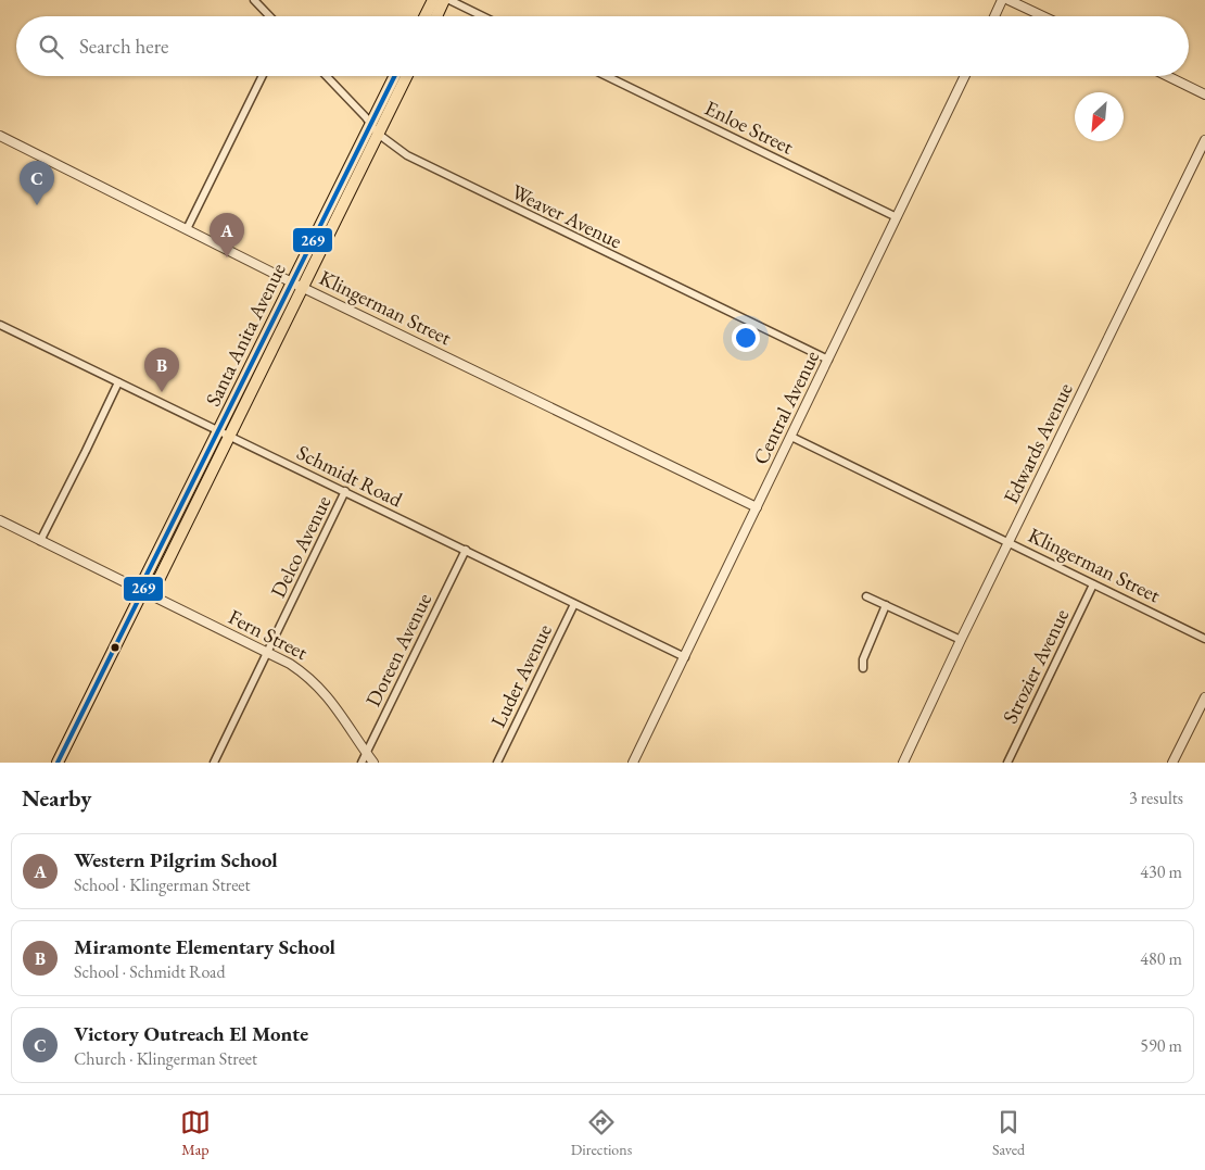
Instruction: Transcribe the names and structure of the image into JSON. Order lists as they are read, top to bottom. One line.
{"streets":{"main road":["Santa Anita Avenue"],"street":["Enloe Street","Weaver Avenue","Klingerman Street","Central Avenue","Edwards Avenue","Schmidt Road","Delco Avenue","Fern Street","Doreen Avenue","Strozier Avenue","Luder Avenue"]},"crossings":[["Enloe Street","Central Avenue"],["Weaver Avenue","Santa Anita Avenue"],["Weaver Avenue","Central Avenue"],["Klingerman Street","Santa Anita Avenue"],["Klingerman Street","Central Avenue"],["Klingerman Street","Edwards Avenue"],["Klingerman Street","Strozier Avenue"],["Santa Anita Avenue","Schmidt Road"],["Santa Anita Avenue","Fern Street"],["Central Avenue","Schmidt Road"],["Schmidt Road","Delco Avenue"],["Schmidt Road","Doreen Avenue"],["Schmidt Road","Luder Avenue"],["Delco Avenue","Fern Street"],["Fern Street","Doreen Avenue"]],"lines":["transit line 269"],"north":"bottom left","page":{"search":"Search here","pins":["C","A","B"],"heading":["Nearby","3 results"],"list":[{"mark":"A","name":"Western Pilgrim School","note":"School · Klingerman Street","value":"430 m"},{"mark":"B","name":"Miramonte Elementary School","note":"School · Schmidt Road","value":"480 m"},{"mark":"C","name":"Victory Outreach El Monte","note":"Church · Klingerman Street","value":"590 m"}],"nav":["Map","Directions","Saved"]}}
